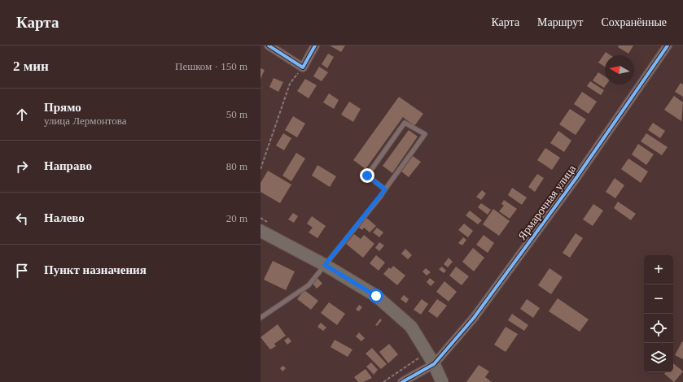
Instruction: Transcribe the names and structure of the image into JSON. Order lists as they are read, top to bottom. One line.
{"streets":{"street":["Ярмарочная улица"]},"north":"left","page":{"header":"Карта","nav":["Карта","Маршрут","Сохранённые"],"heading":["2 мин","Пешком · 150 m"],"list":[["Прямо","улица Лермонтова","50 m"],["Направо","80 m"],["Налево","20 m"],"Пункт назначения"],"map_buttons":["+","−"]}}
